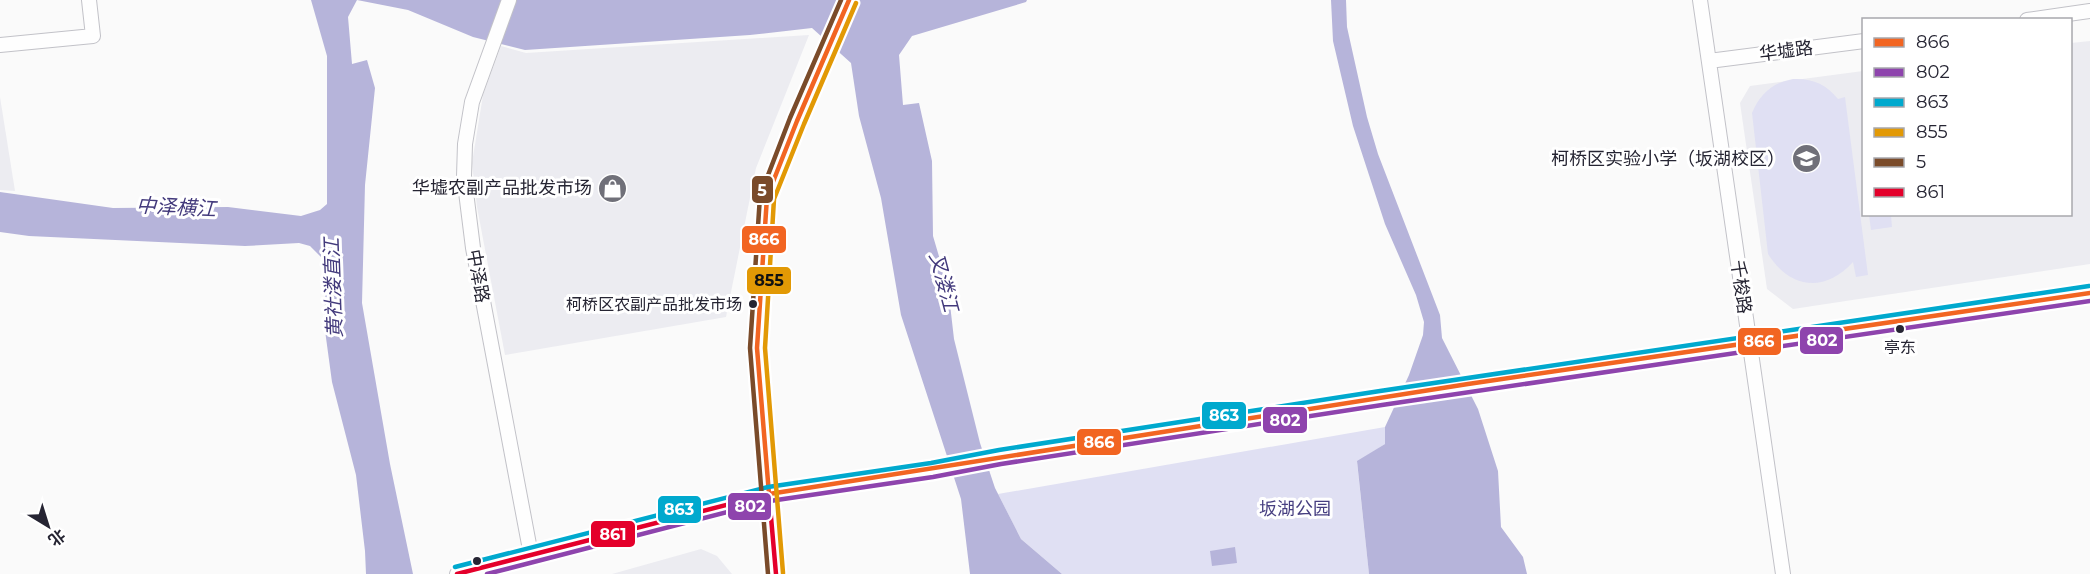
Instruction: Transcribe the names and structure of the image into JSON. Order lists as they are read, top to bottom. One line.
{"streets":{"street":["华墟路","中泽路","千梭路"]},"crossings":[["华墟路","千梭路"]],"water":["中泽横江","叉溇江","黄社溇直江"],"parks":["坂湖公园"],"places":{"school or university":["柯桥区实验小学（坂湖校区）"],"shop":["华墟农副产品批发市场"],"other":["柯桥区农副产品批发市场","亭东"]},"lines":["transit line 866","transit line 5","transit line 855","transit line 863","transit line 802","transit line 861"],"legend":["866","802","863","855","5","861"],"north":"bottom right"}
